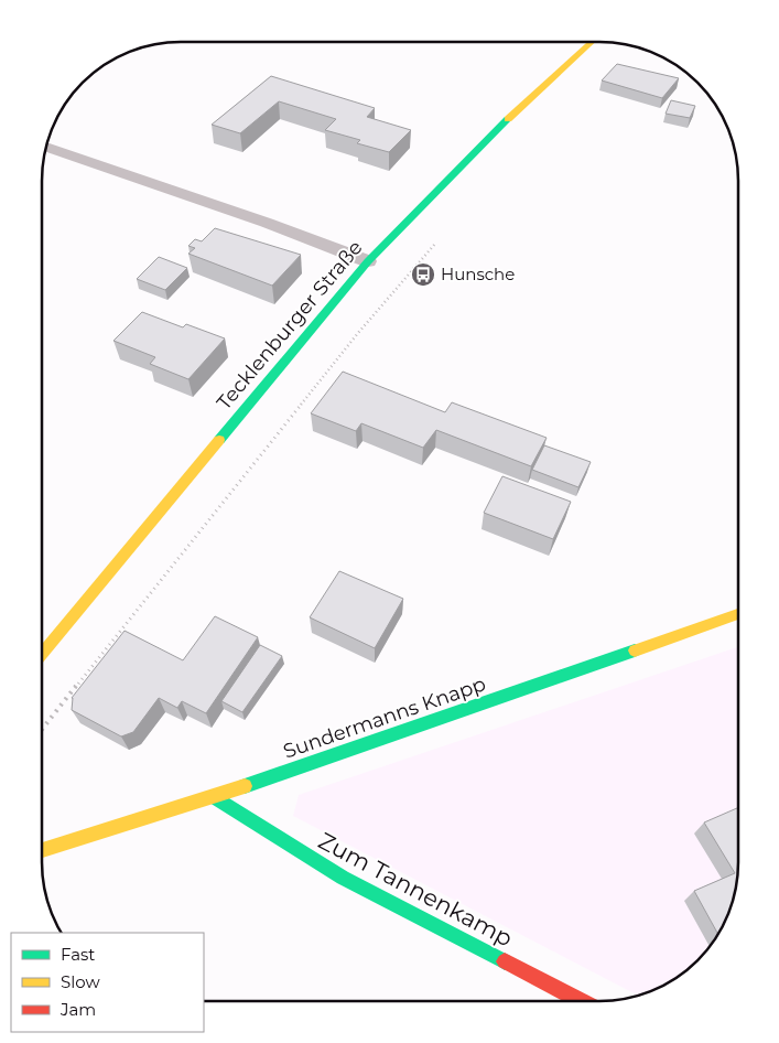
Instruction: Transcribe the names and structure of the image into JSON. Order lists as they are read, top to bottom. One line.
{"streets":{"street":["Tecklenburger Straße","Sundermanns Knapp","Zum Tannenkamp"]},"crossings":[["Sundermanns Knapp","Zum Tannenkamp"]],"places":{"bus stop":["Hunsche"]},"legend":["Fast","Slow","Jam"]}
